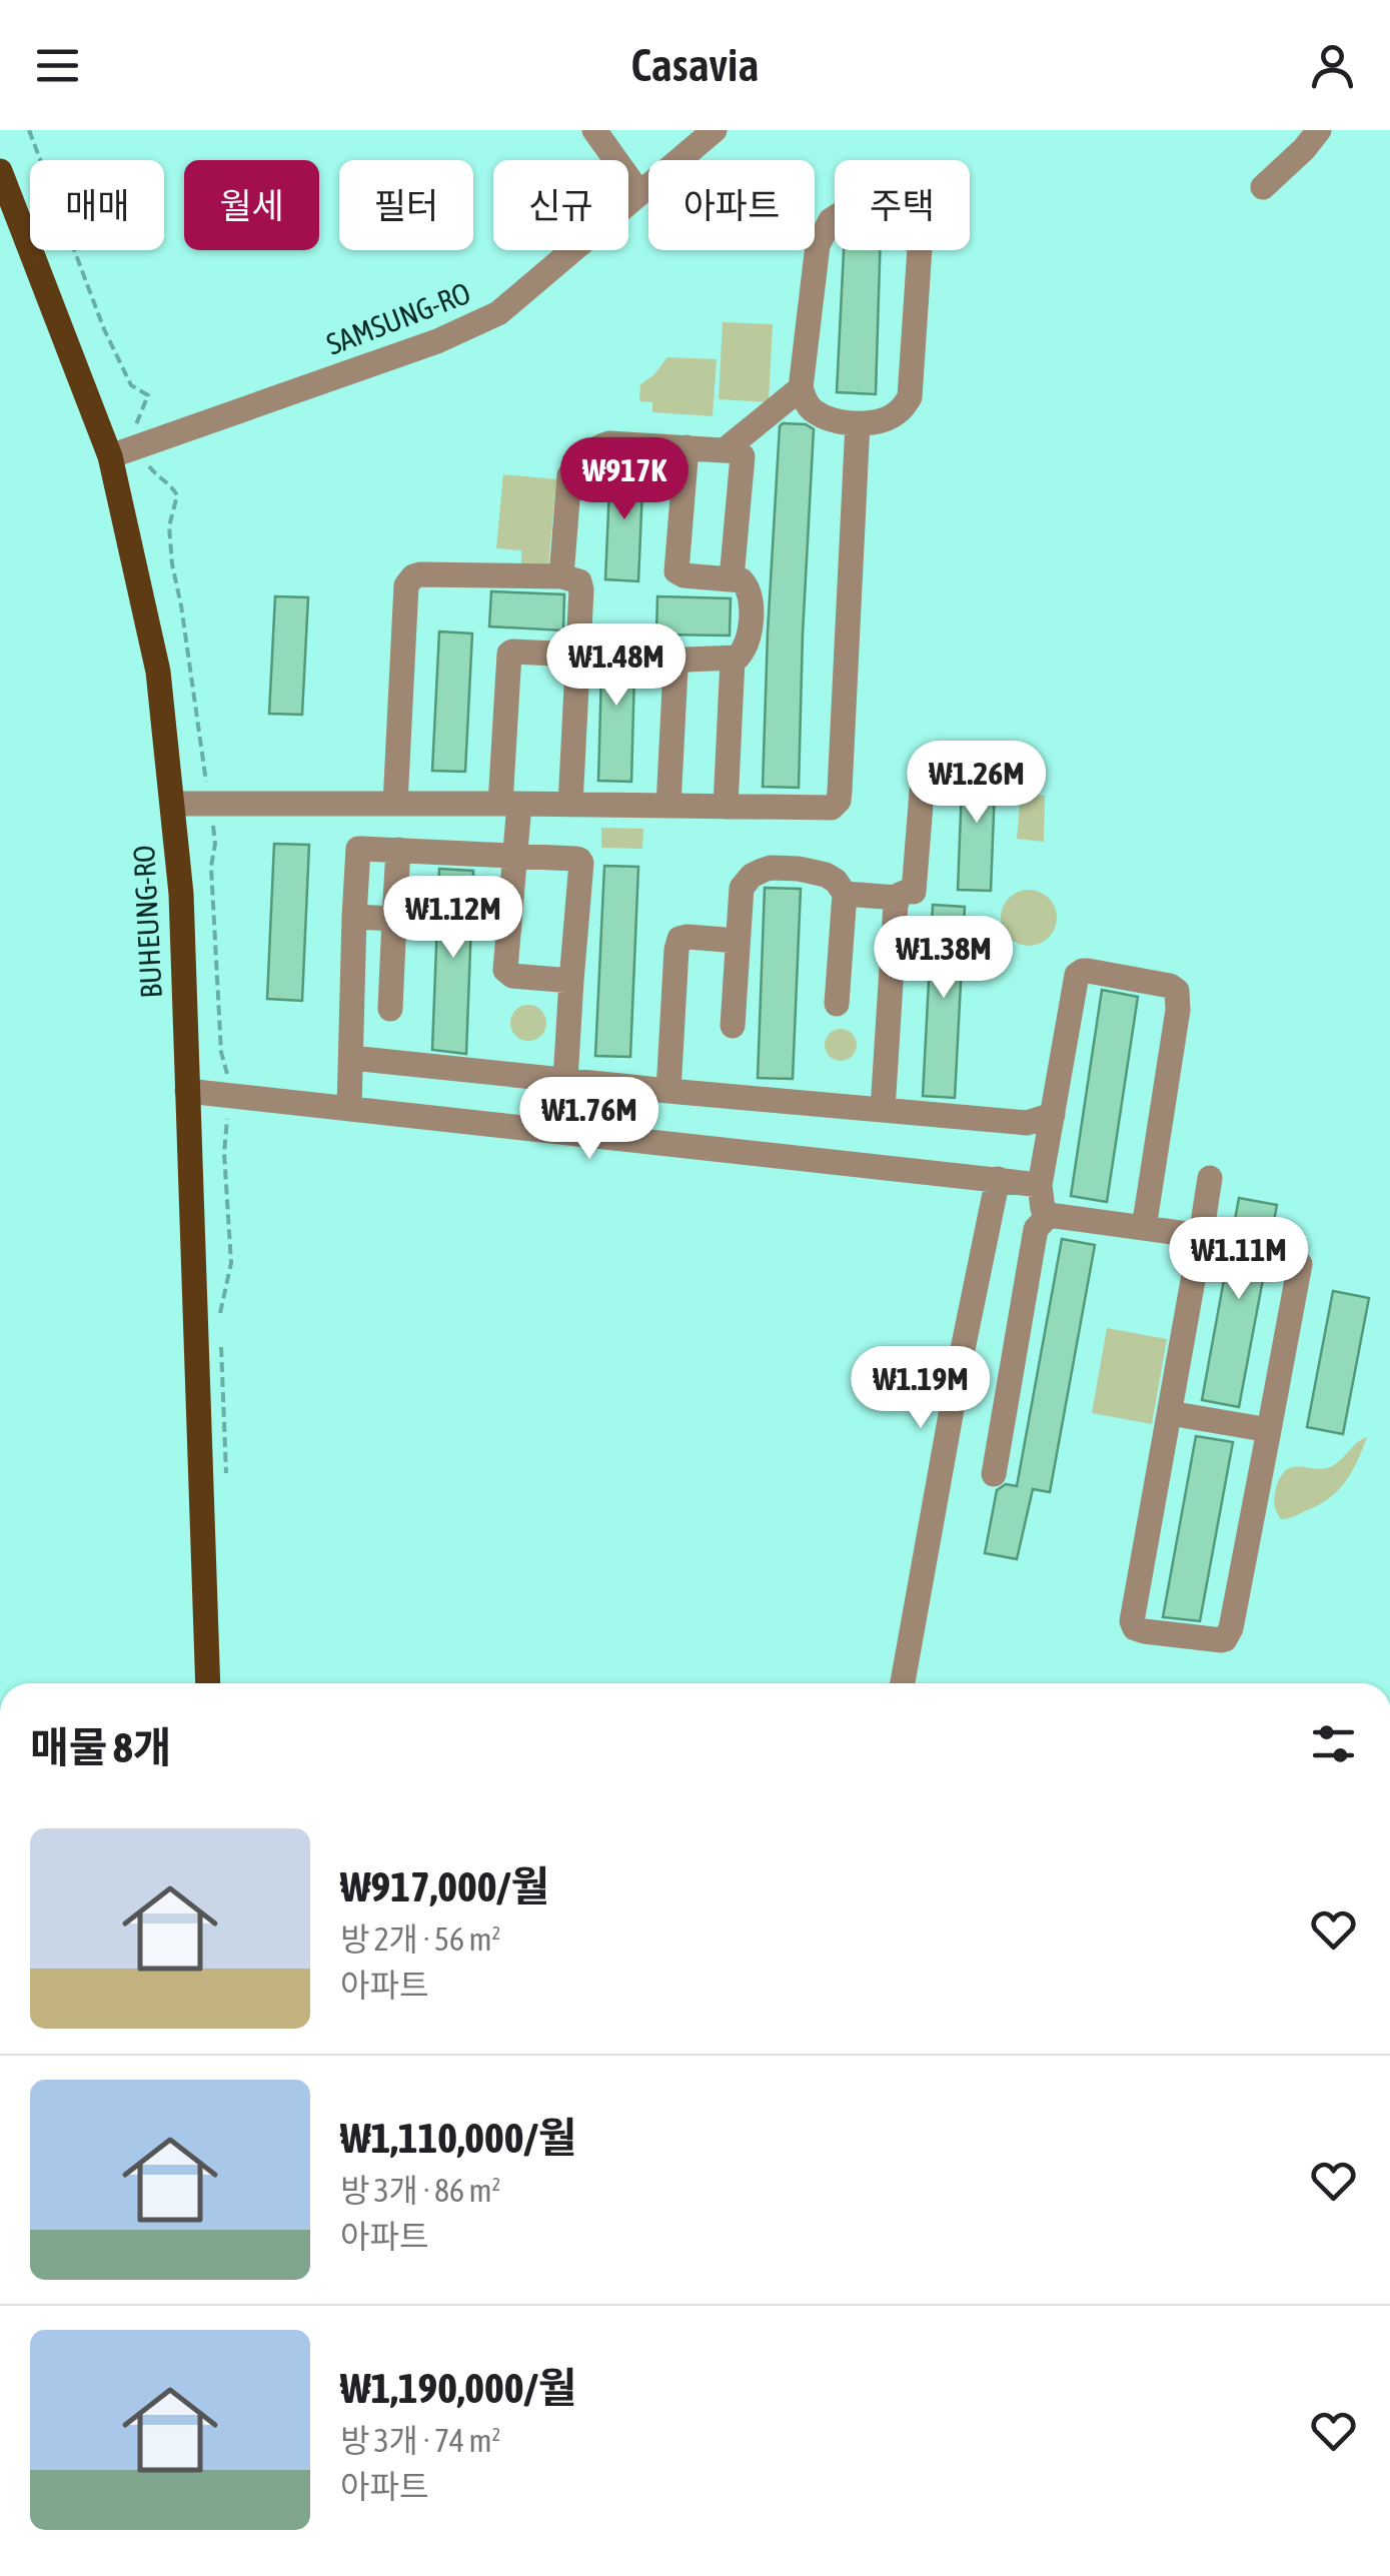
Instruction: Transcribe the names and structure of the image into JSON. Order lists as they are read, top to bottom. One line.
{"streets":{"main road":["BUHEUNG-RO"],"street":["SAMSUNG-RO"]},"crossings":[["SAMSUNG-RO","BUHEUNG-RO"]],"page":{"header":"Casavia","chip":["매매","월세","필터","신규","아파트","주택"],"price":["₩917K","₩1.48M","₩1.26M","₩1.12M","₩1.38M","₩1.76M","₩1.11M","₩1.19M"],"heading":"매물 8개","list":[{"name":"₩917,000/월","note":"방 2개 · 56 m² · 아파트"},{"name":"₩1,110,000/월","note":"방 3개 · 86 m² · 아파트"},{"name":"₩1,190,000/월","note":"방 3개 · 74 m² · 아파트"}]}}
